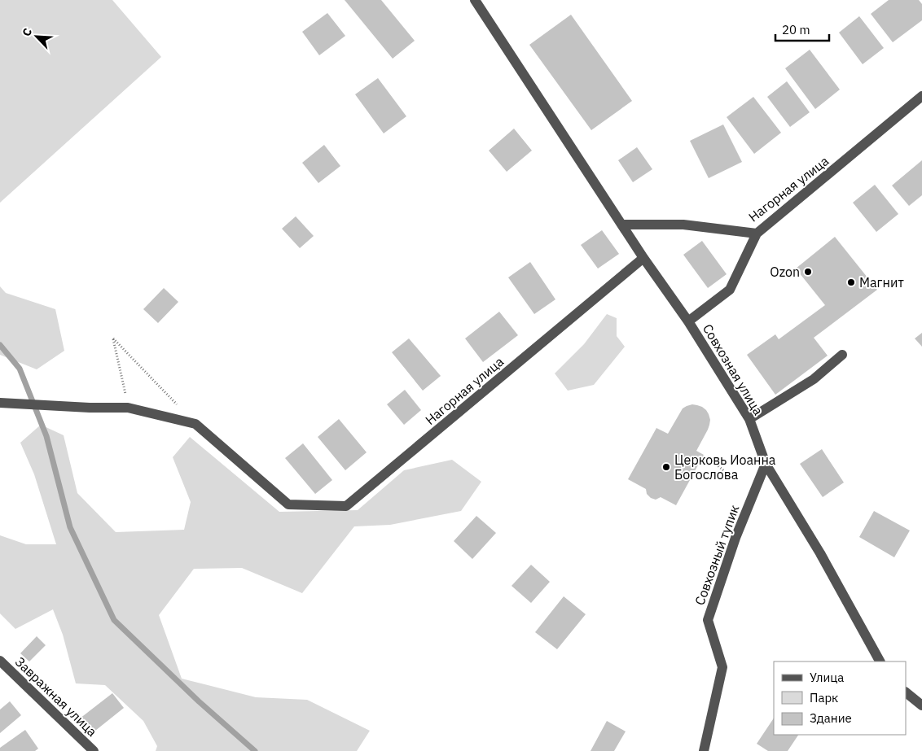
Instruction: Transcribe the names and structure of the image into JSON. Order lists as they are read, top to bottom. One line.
{"streets":{"street":["Нагорная улица","Совхозная улица","Совхозный тупик","Завражная улица"]},"crossings":[["Нагорная улица","Совхозная улица"],["Совхозная улица","Совхозный тупик"]],"places":["Ozon","Магнит","Церковь Иоанна Богослова"],"legend":["Улица","Парк","Здание"],"scale_bar":"20 m","north":"top left"}
